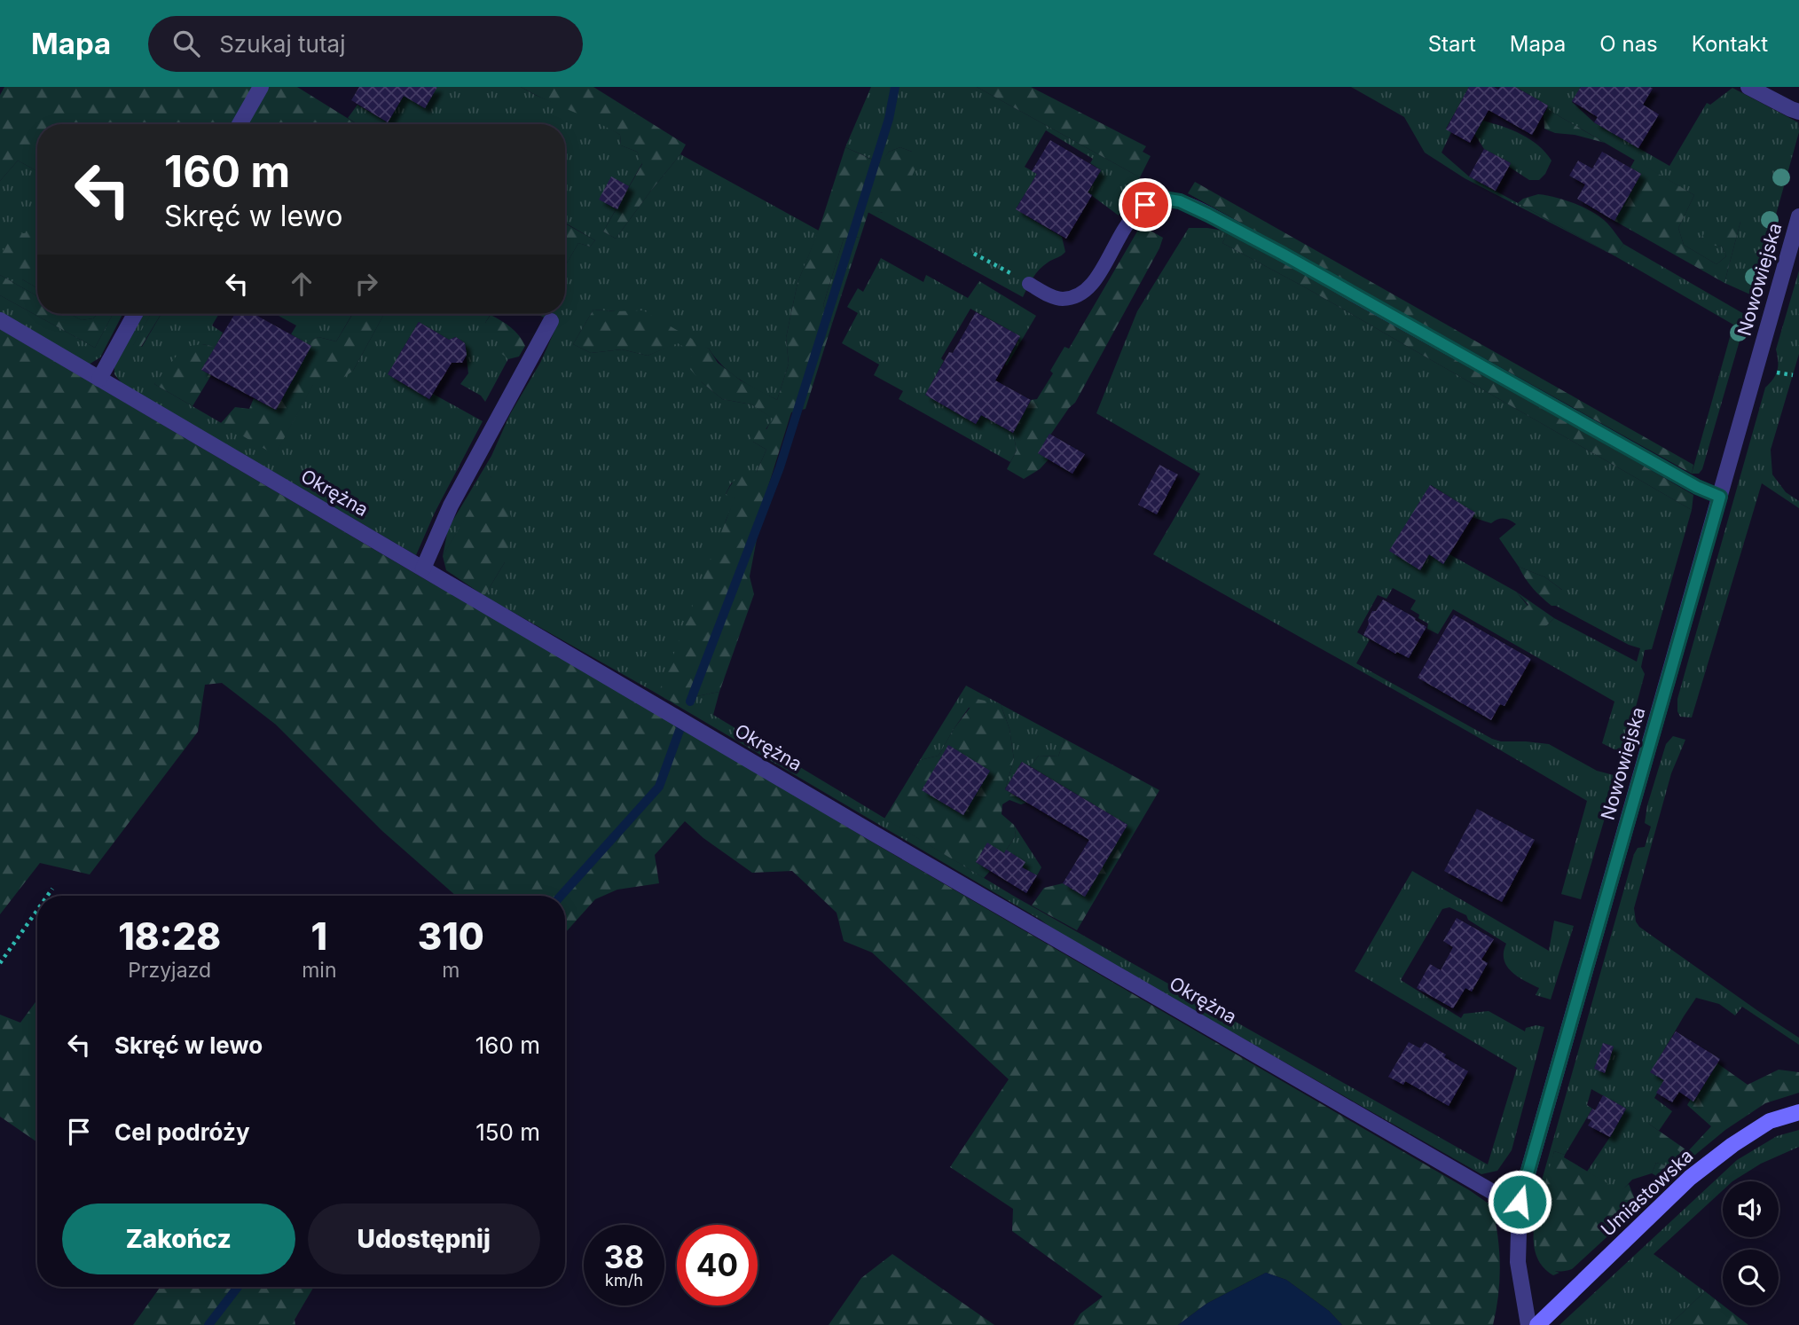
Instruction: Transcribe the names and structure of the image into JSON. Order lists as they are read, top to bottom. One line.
{"streets":{"main road":["Umiastowska"],"street":["Nowowiejska","Okrężna"]},"crossings":[["Nowowiejska","Okrężna"]],"page":{"header":"Mapa","search":"Szukaj tutaj","nav":["Start","Mapa","O nas","Kontakt"],"turn":["160 m","Skręć w lewo"],"eta":["18:28","Przyjazd","1","min","310","m"],"list":[{"name":"Skręć w lewo","value":"160 m"},{"name":"Cel podróży","value":"150 m"}],"buttons":["Zakończ","Udostępnij"],"speed":"38 km/h","limit":"40"}}
